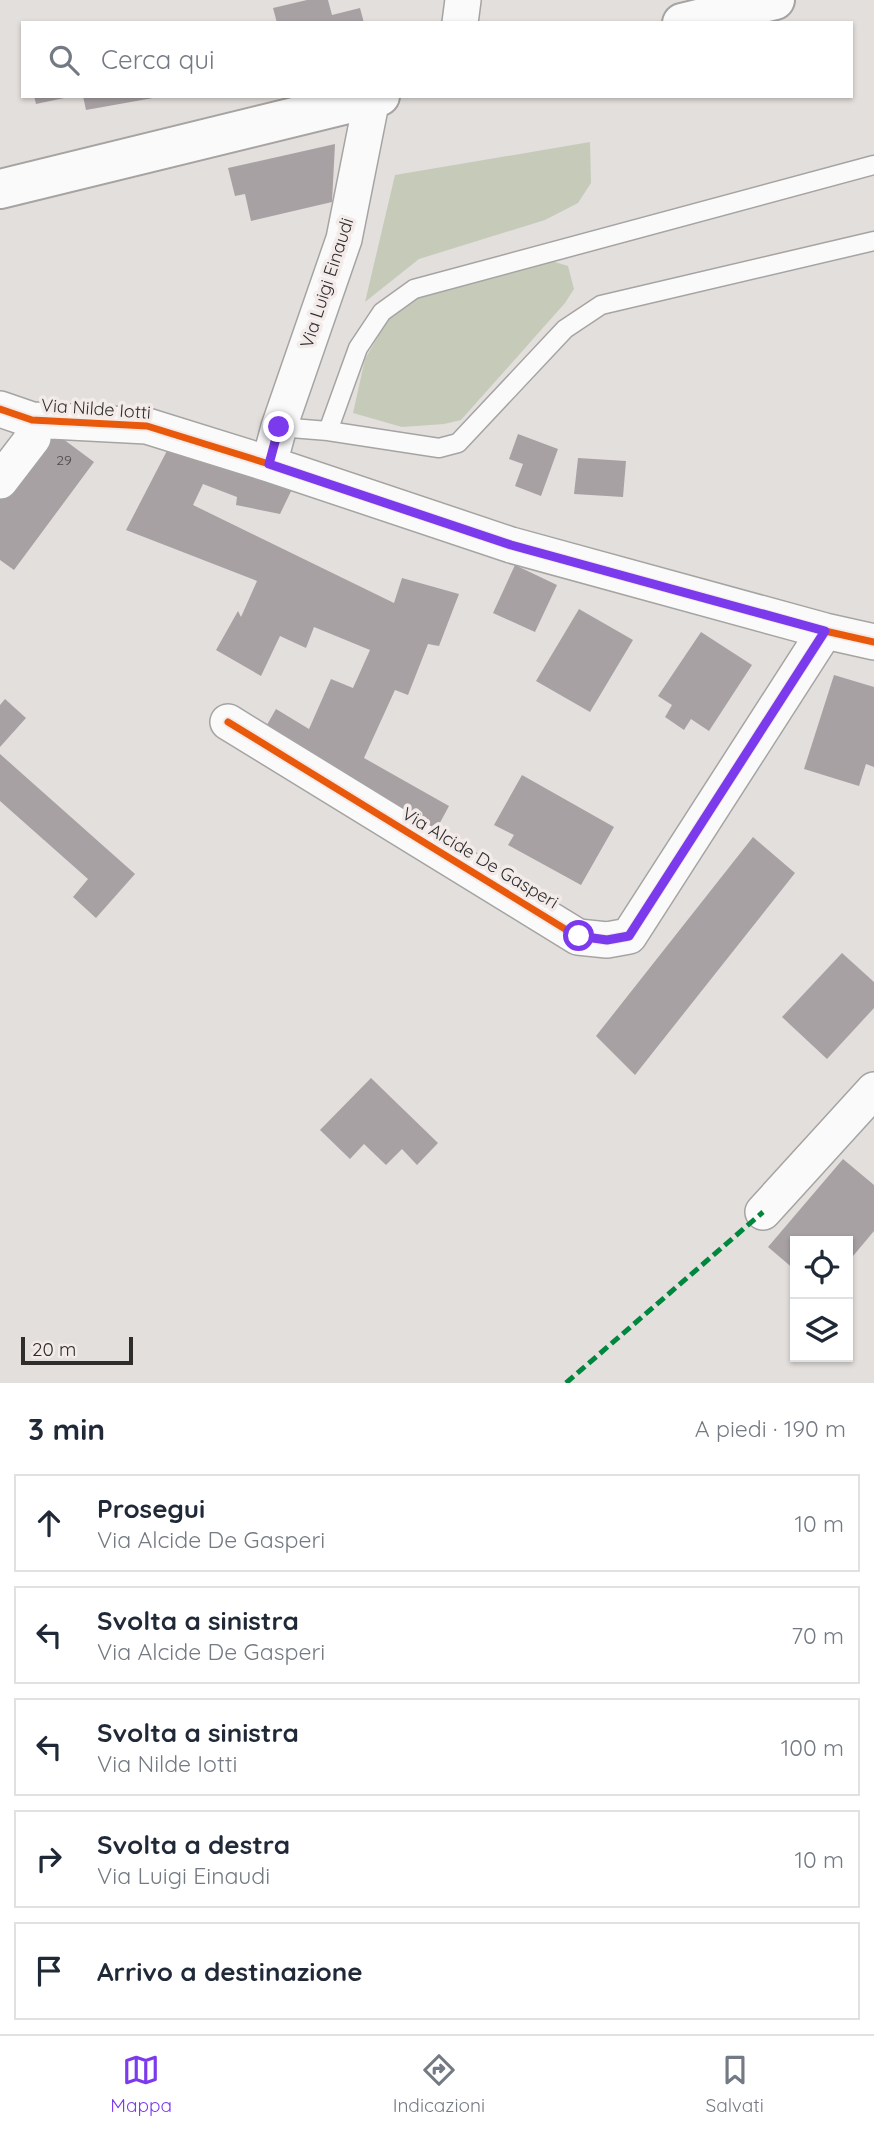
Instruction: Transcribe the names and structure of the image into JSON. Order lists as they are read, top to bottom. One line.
{"streets":{"street":["Via Luigi Einaudi","Via Nilde Iotti","Via Alcide De Gasperi"]},"crossings":[["Via Luigi Einaudi","Via Nilde Iotti"],["Via Nilde Iotti","Via Alcide De Gasperi"]],"house_numbers":["29"],"scale_bar":"20 m","page":{"search":"Cerca qui","scale":"20 m","heading":["3 min","A piedi · 190 m"],"list":[["Prosegui","Via Alcide De Gasperi","10 m"],["Svolta a sinistra","Via Alcide De Gasperi","70 m"],["Svolta a sinistra","Via Nilde Iotti","100 m"],["Svolta a destra","Via Luigi Einaudi","10 m"],"Arrivo a destinazione"],"nav":["Mappa","Indicazioni","Salvati"]}}
